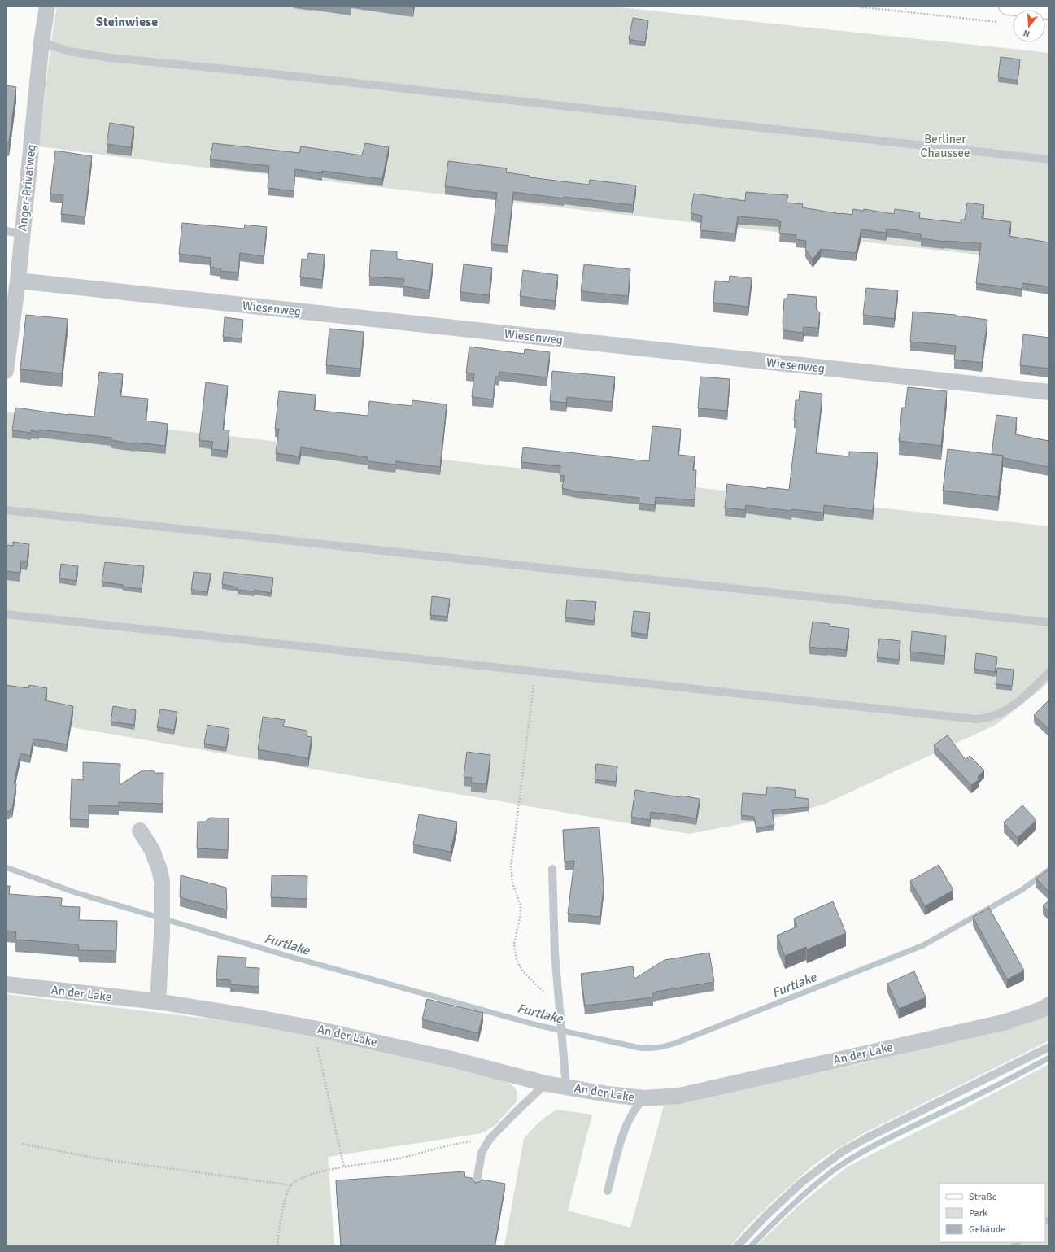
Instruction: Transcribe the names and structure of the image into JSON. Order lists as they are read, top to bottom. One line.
{"streets":{"street":["Anger-Privatweg","Wiesenweg","An der Lake"]},"crossings":[["Anger-Privatweg","Wiesenweg"]],"districts":["Steinwiese"],"water":["Furtlake"],"parks":["Berliner Chaussee"],"legend":["Straße","Park","Gebäude"],"north":"bottom"}
